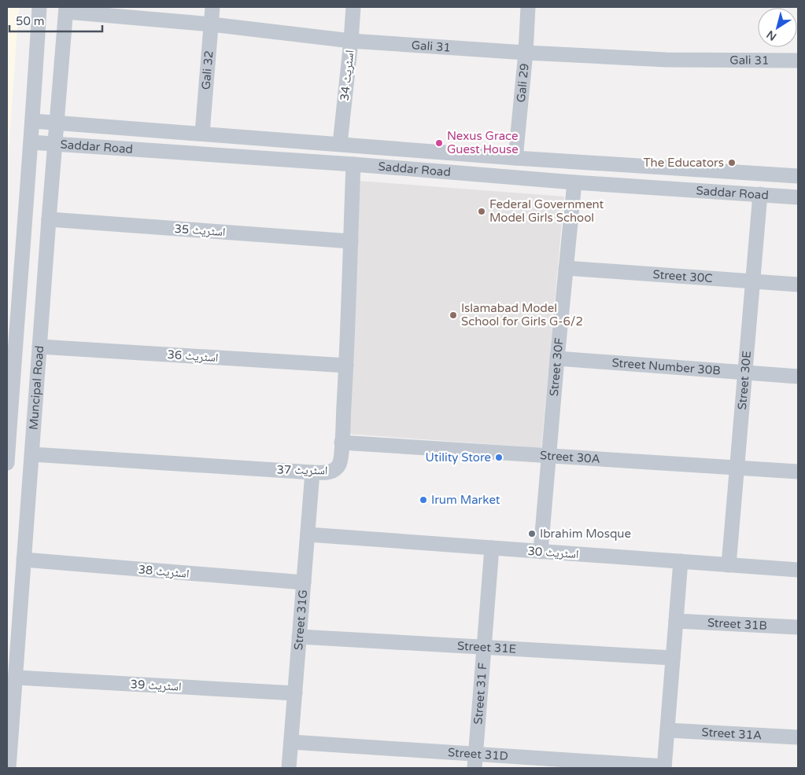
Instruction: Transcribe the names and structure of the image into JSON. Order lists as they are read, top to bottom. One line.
{"streets":{"street":["Gali 31","Gali 32","اسٹریٹ 34","Gali 29","Saddar Road","اسٹریٹ 35","Street 30C","اسٹریٹ 36","Street 30F","Street Number 30B","Street 30E","Muncipal Road","Street 30A","اسٹریٹ 37","اسٹریٹ 30","اسٹریٹ 38","Street 31G","Street 31B","Street 31E","اسٹریٹ 39","Street 31 F","Street 31A","Street 31D"]},"crossings":[["Gali 31","Gali 32"],["Gali 31","اسٹریٹ 34"],["Gali 31","Gali 29"],["Gali 31","Muncipal Road"],["Gali 32","Saddar Road"],["اسٹریٹ 34","Saddar Road"],["Gali 29","Saddar Road"],["Saddar Road","Street 30F"],["Saddar Road","Street 30E"],["Saddar Road","Muncipal Road"],["Saddar Road","اسٹریٹ 37"],["اسٹریٹ 35","Muncipal Road"],["اسٹریٹ 35","اسٹریٹ 37"],["Street 30C","Street 30F"],["Street 30C","Street 30E"],["اسٹریٹ 36","Muncipal Road"],["اسٹریٹ 36","اسٹریٹ 37"],["Street 30F","Street Number 30B"],["Street 30F","Street 30A"],["Street 30F","اسٹریٹ 30"],["Street Number 30B","Street 30E"],["Street 30E","Street 30A"],["Street 30E","اسٹریٹ 30"],["Muncipal Road","اسٹریٹ 37"],["Muncipal Road","اسٹریٹ 38"],["Muncipal Road","اسٹریٹ 39"],["Street 30A","اسٹریٹ 37"],["اسٹریٹ 37","Street 31G"],["اسٹریٹ 30","Street 31G"],["اسٹریٹ 30","Street 31 F"],["اسٹریٹ 30","Street 31D"],["اسٹریٹ 38","Street 31G"],["Street 31G","Street 31E"],["Street 31G","اسٹریٹ 39"],["Street 31G","Street 31D"],["Street 31B","Street 31D"],["Street 31E","Street 31 F"],["Street 31E","Street 31D"],["Street 31 F","Street 31D"],["Street 31A","Street 31D"]],"places":["Nexus Grace Guest House","The Educators","Federal Government Model Girls School","Islamabad Model School for Girls G-6/2","Utility Store","Irum Market","Ibrahim Mosque"],"scale_bar":"50 m","north":"bottom left"}
